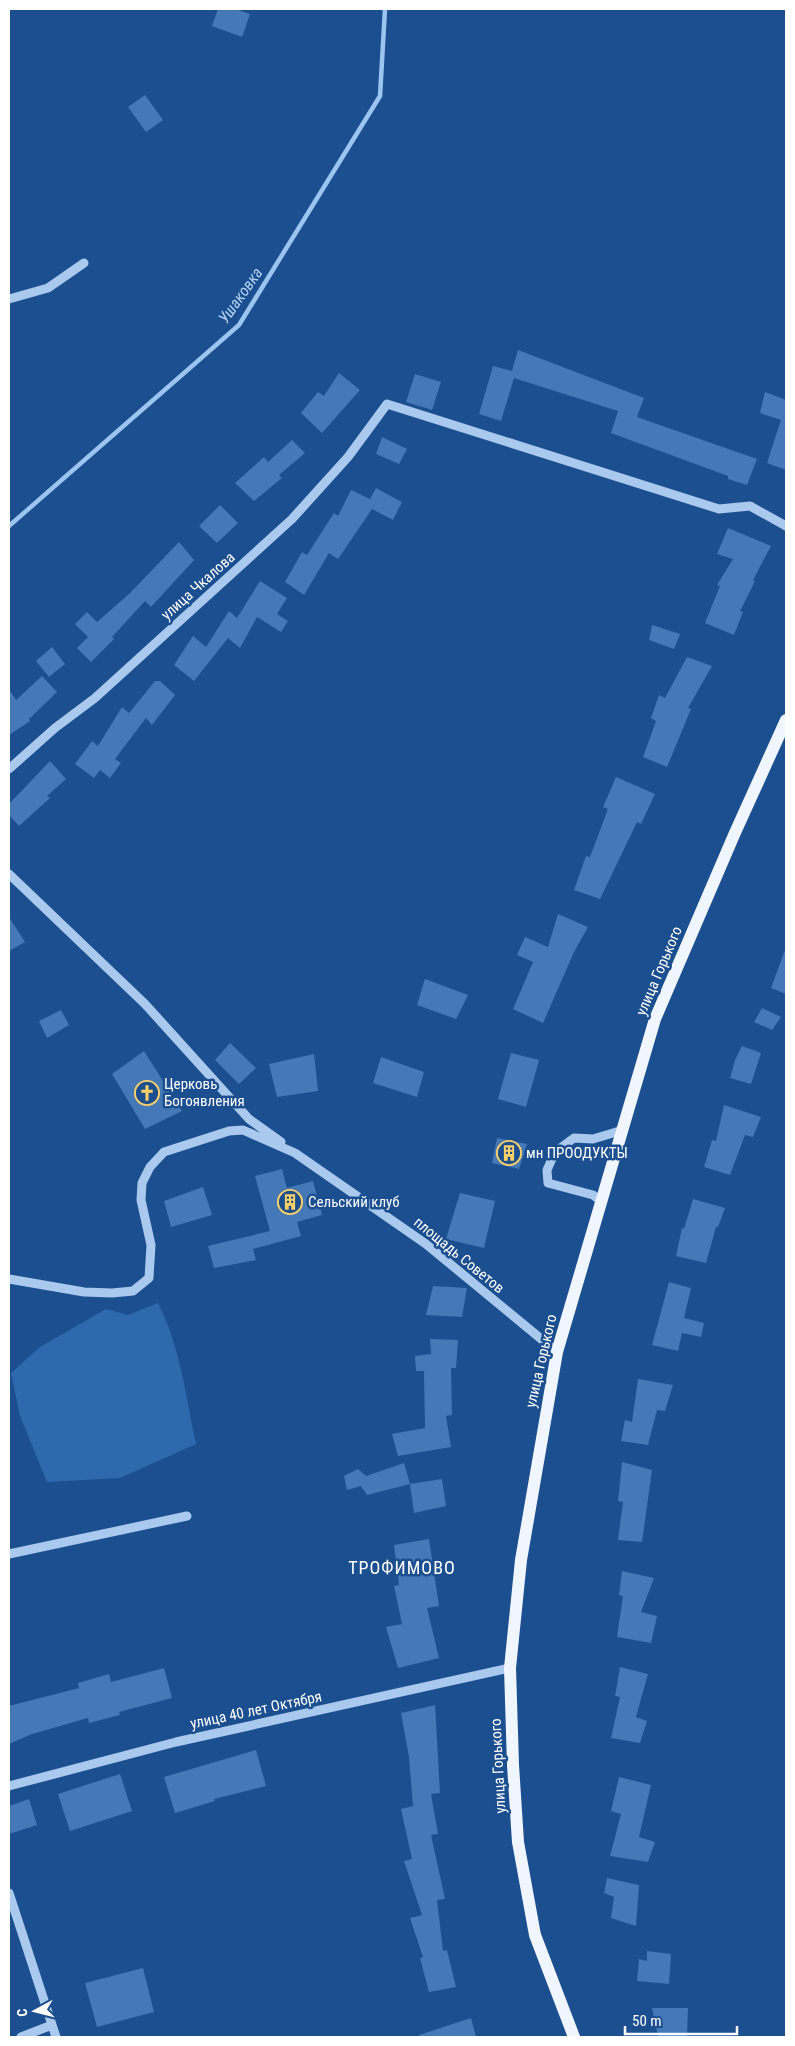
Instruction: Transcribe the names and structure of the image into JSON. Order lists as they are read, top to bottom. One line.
{"streets":{"main road":["улица Горького"],"street":["улица Чкалова","площадь Советов","улица 40 лет Октября"]},"crossings":[["улица Горького","площадь Советов"],["улица Горького","улица 40 лет Октября"]],"districts":["ТРОФИМОВО"],"water":["Ушаковка"],"places":{"church":["Церковь Богоявления"],"building":["мн ПРООДУКТЫ","Сельский клуб"]},"scale_bar":"50 m","north":"left"}
